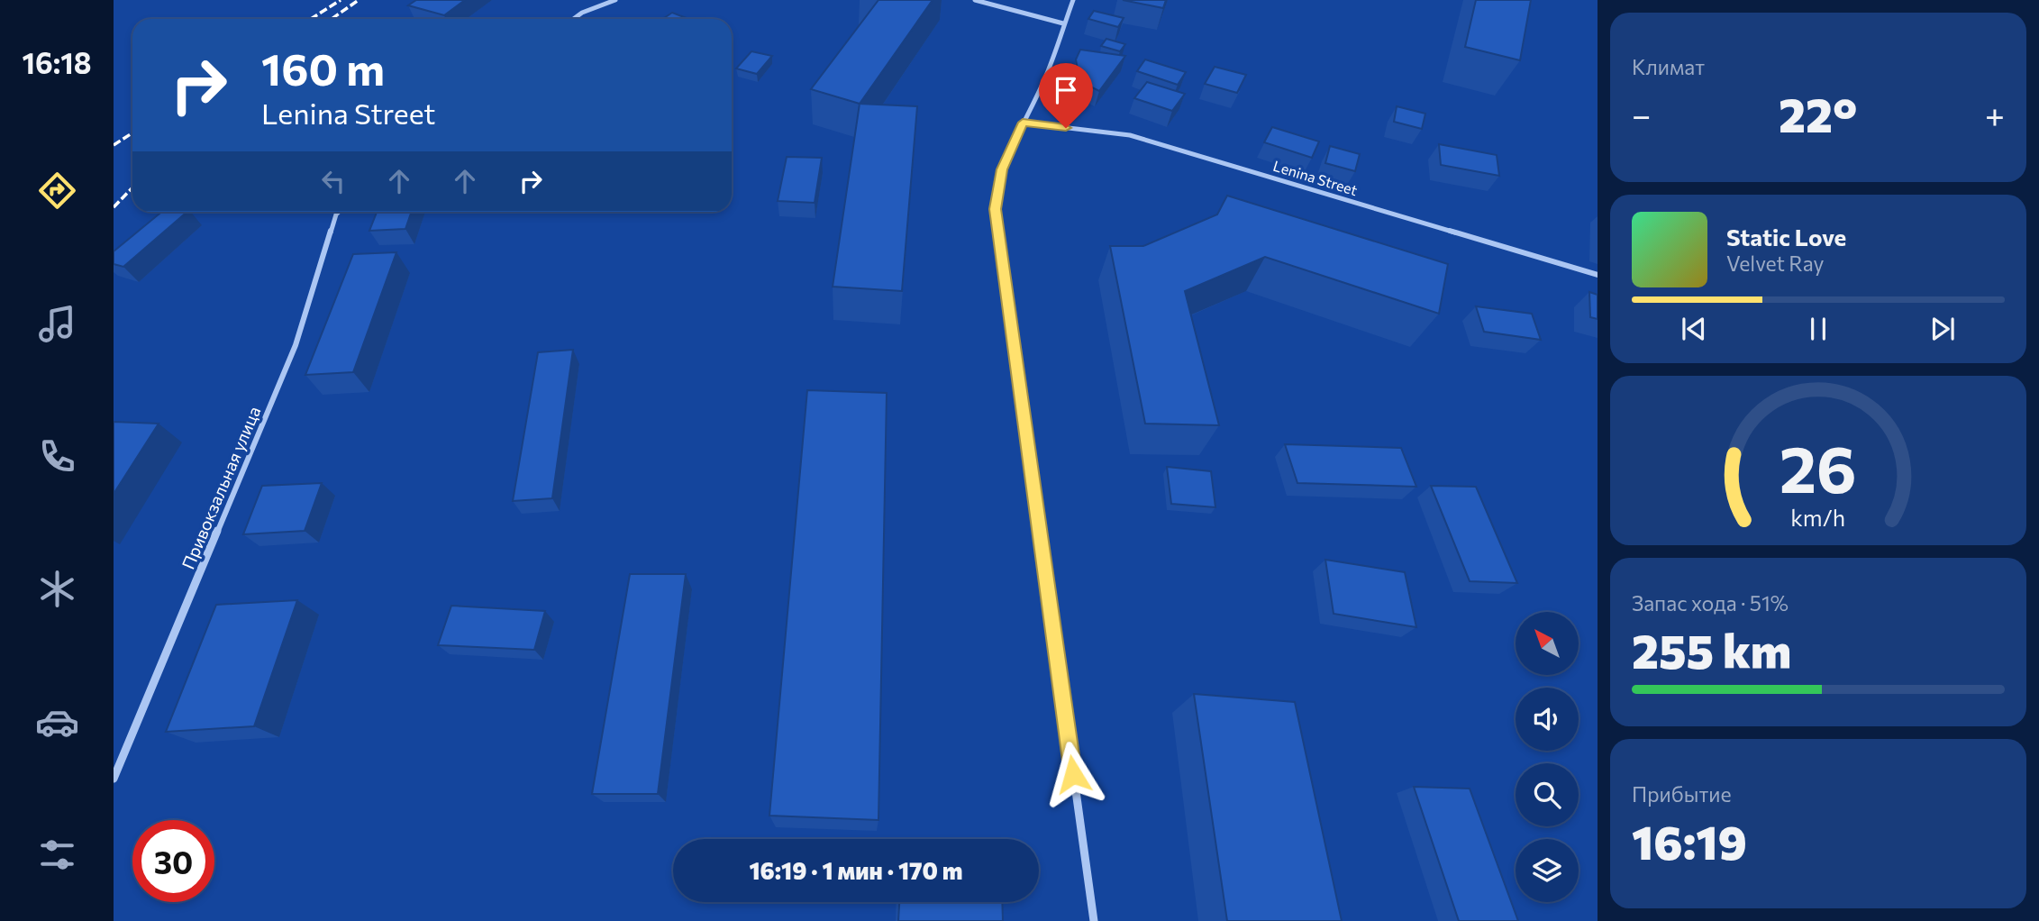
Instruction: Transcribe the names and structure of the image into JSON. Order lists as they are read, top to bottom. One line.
{"streets":{"street":["Lenina Street","Привокзальная улица"]},"north":"top left","page":{"tabs":"16:18","tile":["Климат",["Запас хода · 51%","255 km"],["Прибытие","16:19"]],"turn":["160 m","Lenina Street"],"heat":["−","22°","+"],"song":["Static Love","Velvet Ray"],"limit":"30","trip":"16:19 · 1 мин · 170 m","gauge":["26","km/h"]}}
